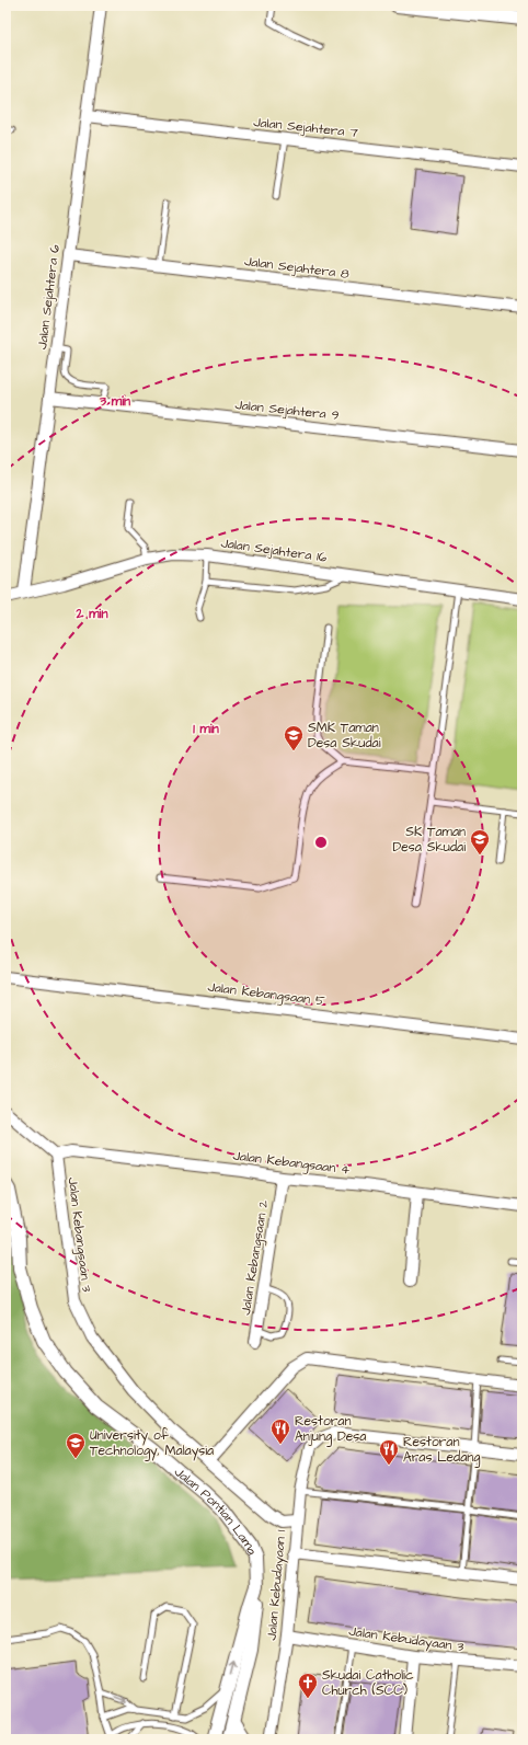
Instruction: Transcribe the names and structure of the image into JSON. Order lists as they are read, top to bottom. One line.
{"streets":{"street":["Jalan Sejahtera 7","Jalan Sejahtera 8","Jalan Sejahtera 6","Jalan Sejahtera 9","Jalan Sejahtera 16","Jalan Kebangsaan 5","Jalan Kebangsaan 4","Jalan Kebangsaan 3","Jalan Kebangsaan 2","Jalan Pontian Lama","Jalan Kebudayaan 1","Jalan Kebudayaan 3"]},"crossings":[["Jalan Sejahtera 7","Jalan Sejahtera 6"],["Jalan Sejahtera 8","Jalan Sejahtera 6"],["Jalan Sejahtera 6","Jalan Sejahtera 9"],["Jalan Sejahtera 6","Jalan Sejahtera 16"],["Jalan Kebangsaan 4","Jalan Kebangsaan 3"],["Jalan Kebangsaan 4","Jalan Kebangsaan 2"],["Jalan Kebangsaan 3","Jalan Kebudayaan 1"],["Jalan Kebudayaan 1","Jalan Kebudayaan 3"]],"places":{"school or university":["SMK Taman Desa Skudai","SK Taman Desa Skudai","University of Technology, Malaysia"],"restaurant":["Restoran Anjung Desa","Restoran Aras Ledang"],"church":["Skudai Catholic Church (SCC)"]},"rings":["3 min","2 min","1 min"]}
